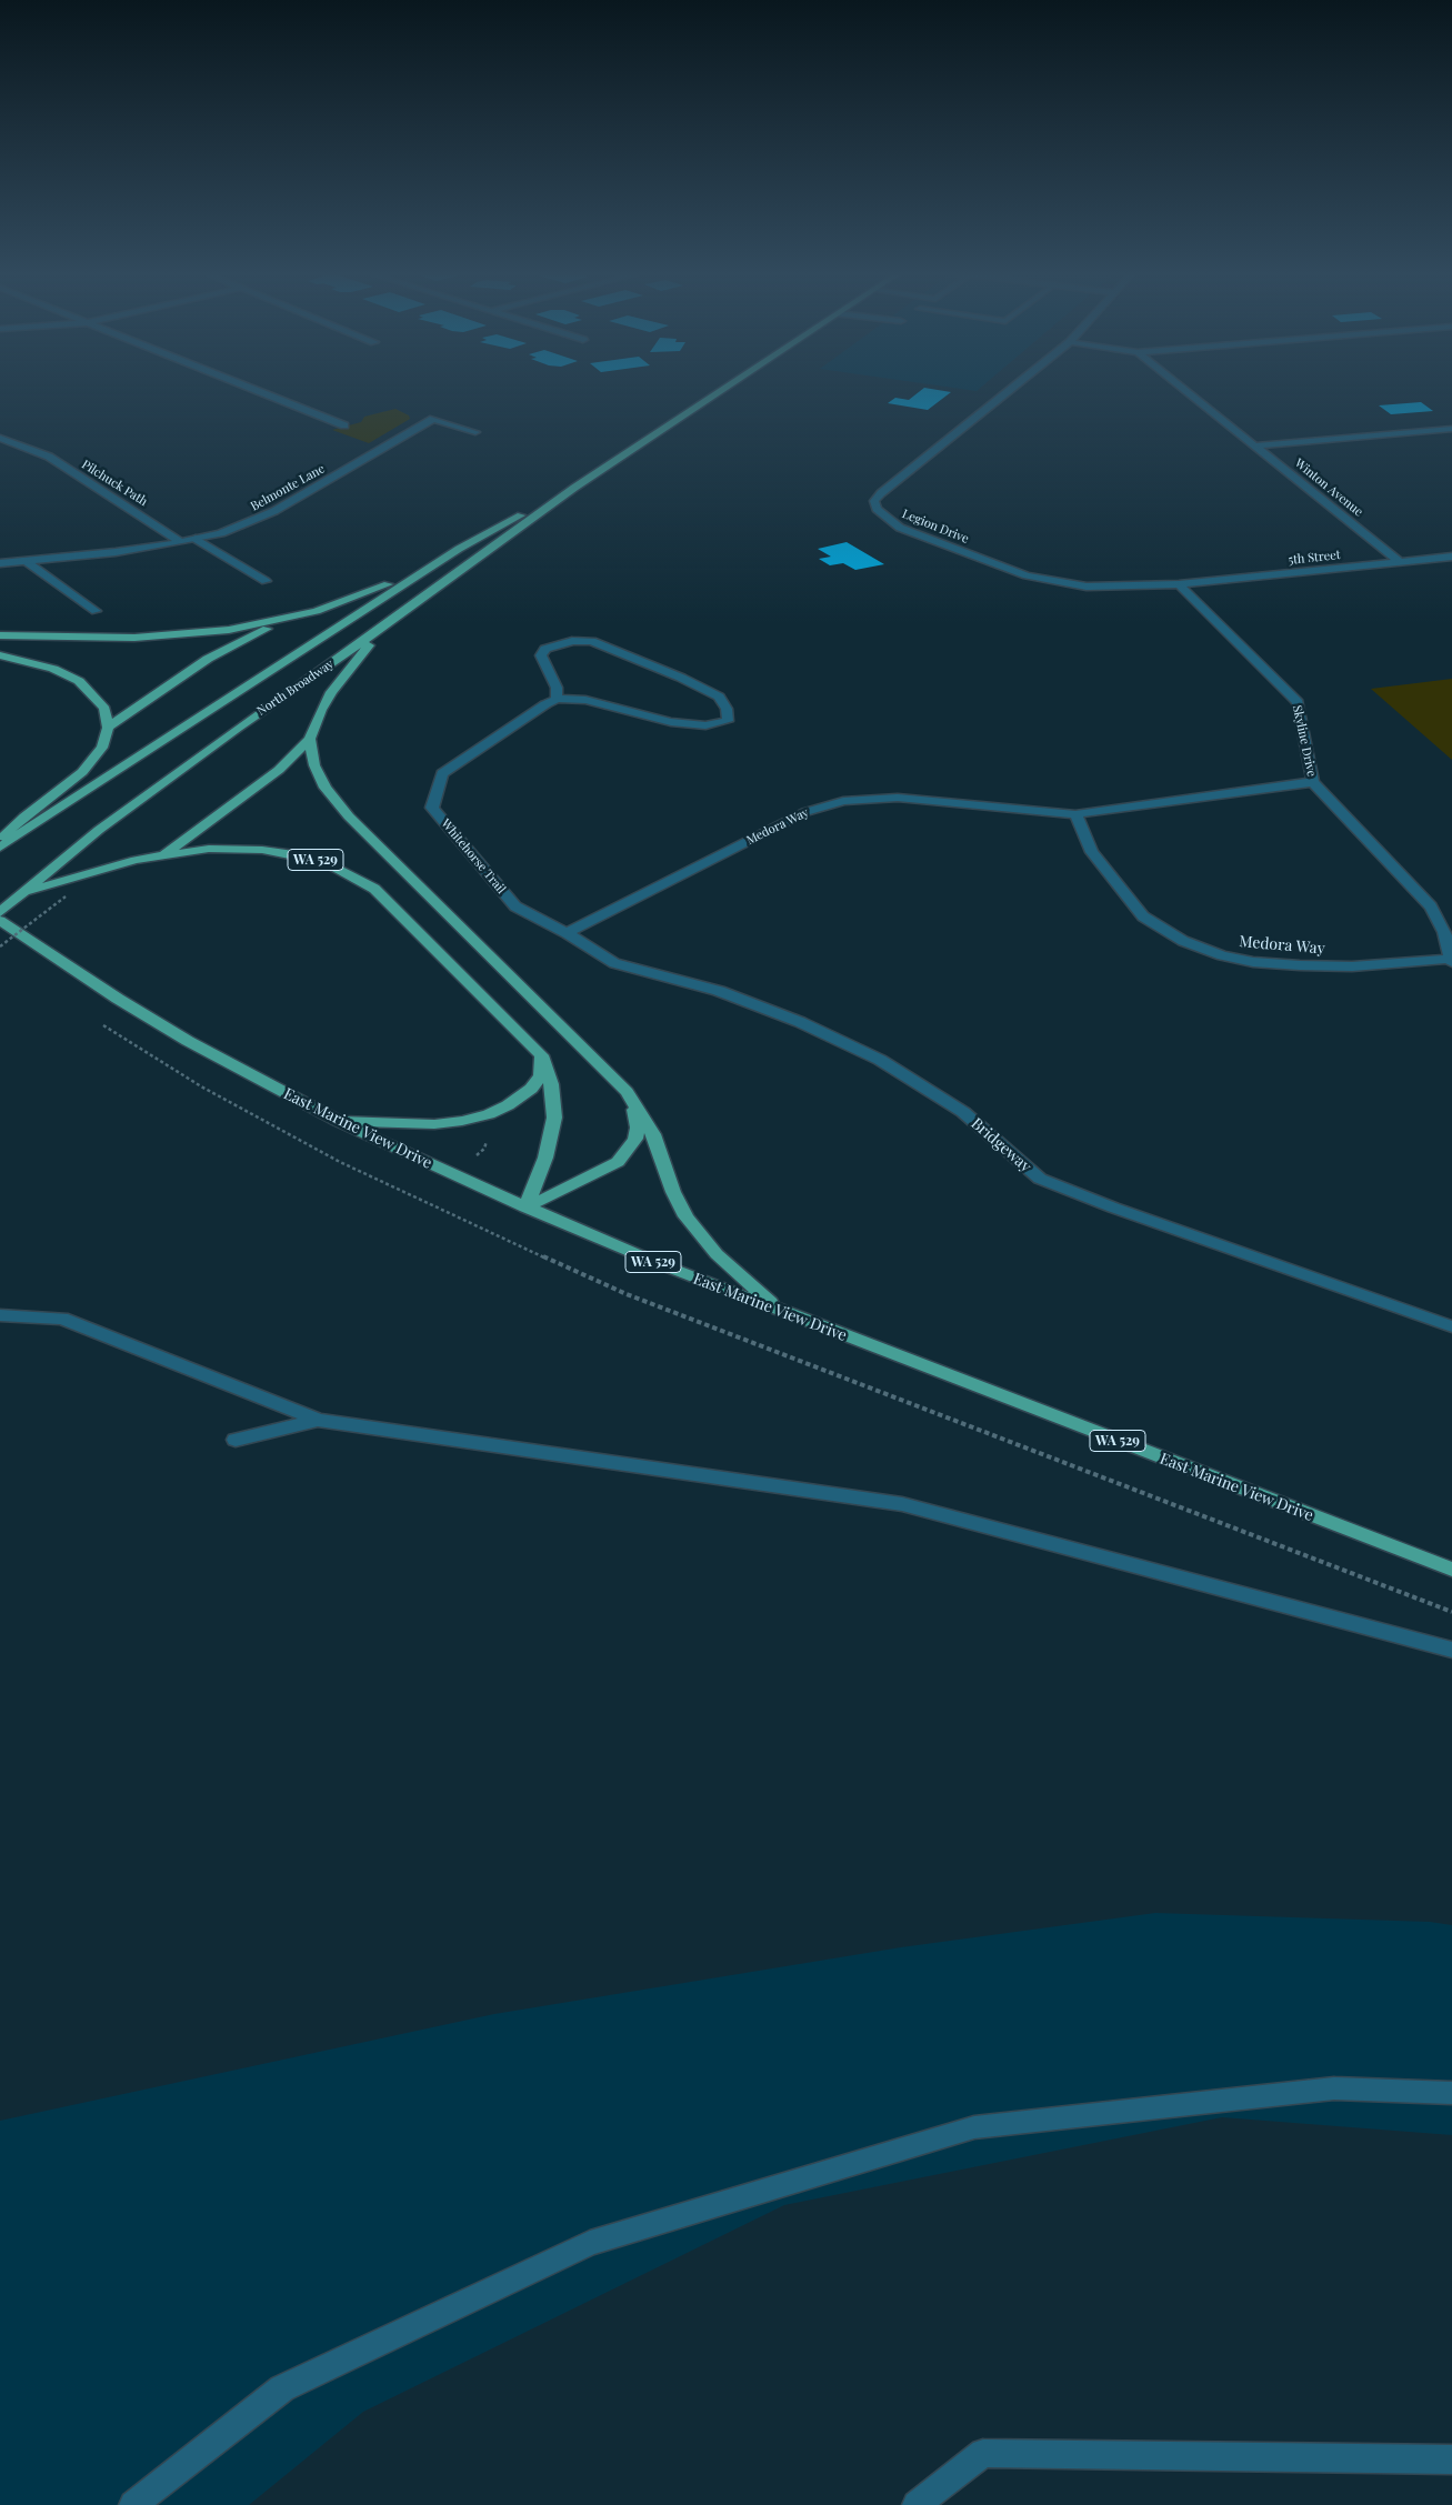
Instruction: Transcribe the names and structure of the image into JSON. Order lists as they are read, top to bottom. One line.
{"streets":{"main road":["North Broadway","WA 529","East Marine View Drive"],"street":["Pilchuck Path","Belmonte Lane","Winton Avenue","Legion Drive","5th Street","Skyline Drive","Medora Way","Whitehorse Trail","Bridgeway"]},"crossings":[["Pilchuck Path","Belmonte Lane"],["Winton Avenue","5th Street"],["Legion Drive","5th Street"],["Legion Drive","Skyline Drive"],["5th Street","Skyline Drive"],["North Broadway","WA 529"],["Skyline Drive","Medora Way"],["Medora Way","Whitehorse Trail"],["Medora Way","Bridgeway"],["Whitehorse Trail","Bridgeway"],["WA 529","East Marine View Drive"]]}
